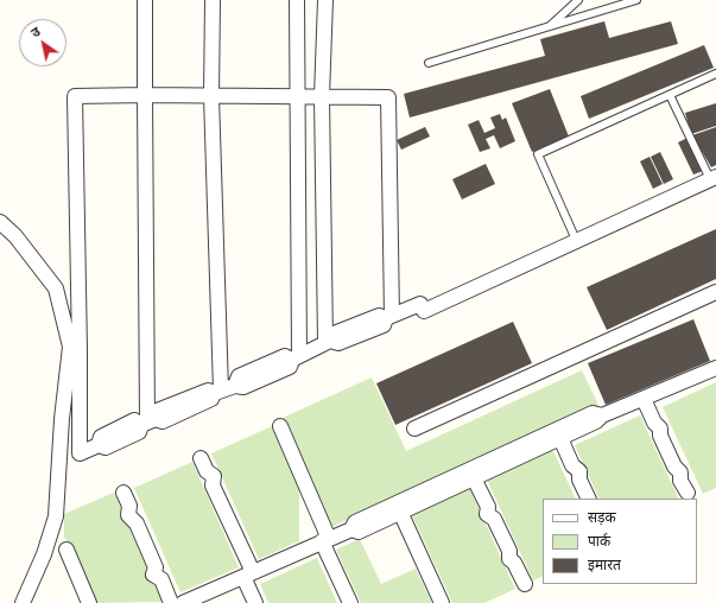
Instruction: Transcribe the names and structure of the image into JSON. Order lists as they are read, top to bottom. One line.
{"legend":["सड़क","पार्क","इमारत"],"north":"top left"}
